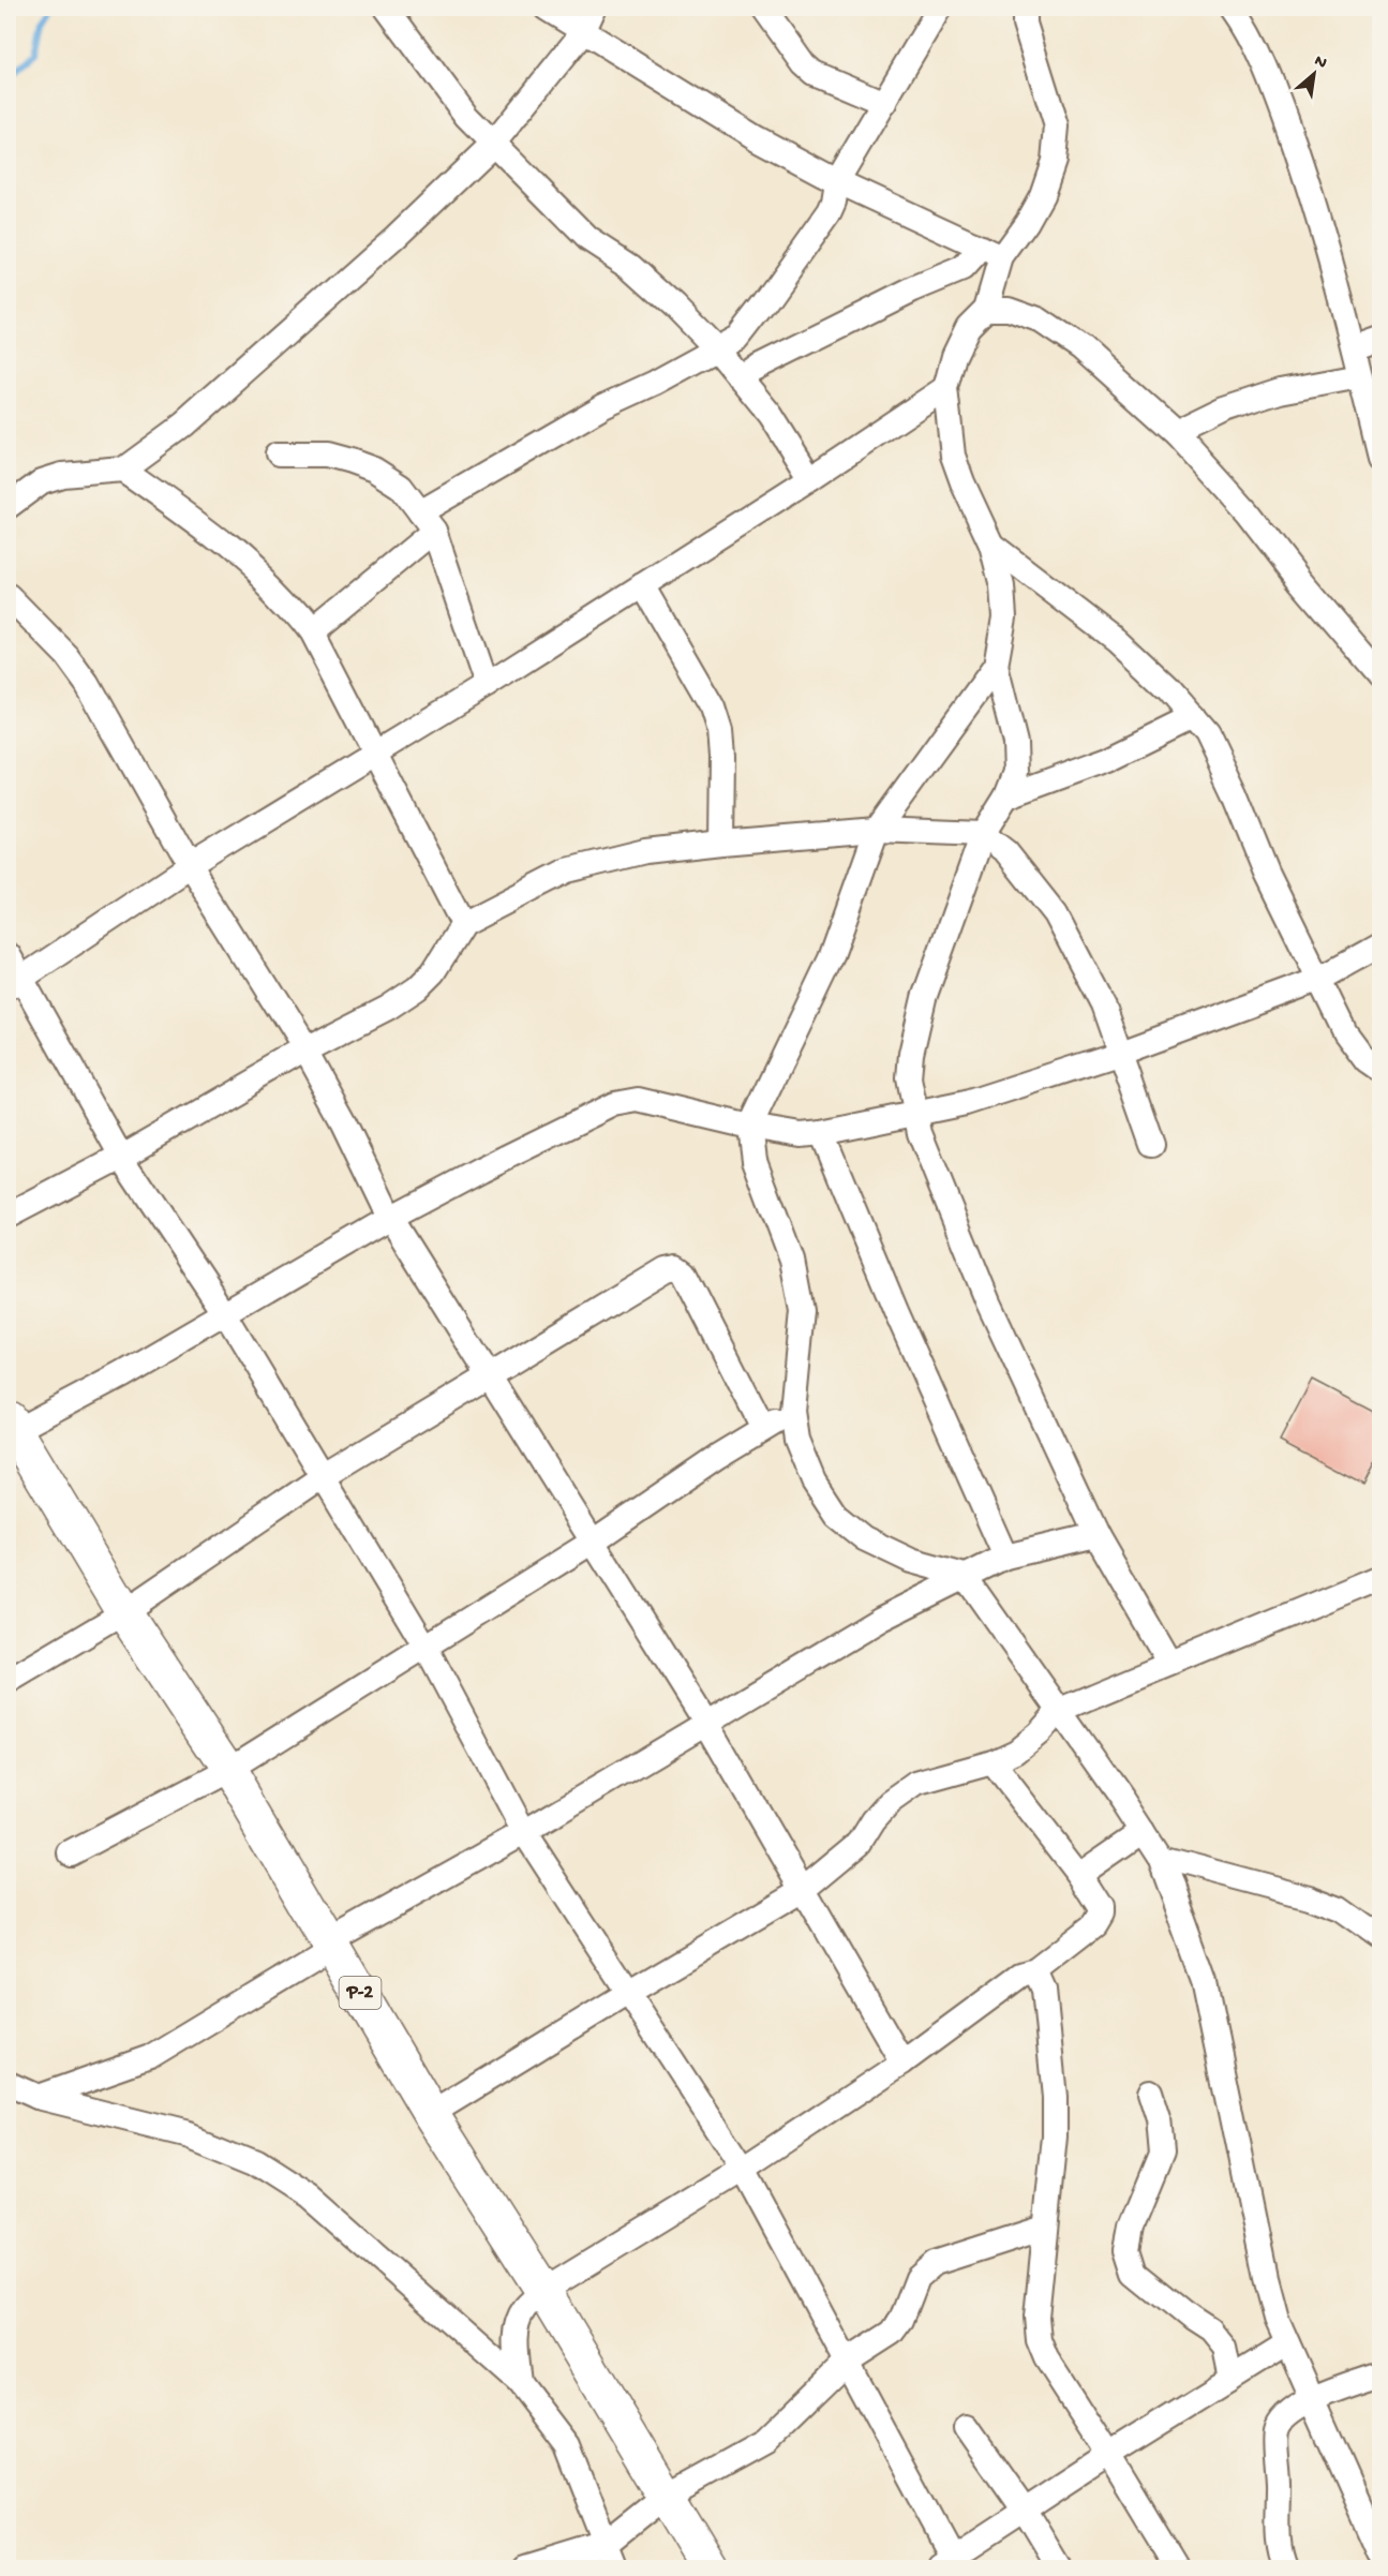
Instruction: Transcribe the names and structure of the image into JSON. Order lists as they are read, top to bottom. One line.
{"streets":{"highway":["P-2"]},"north":"top right"}
